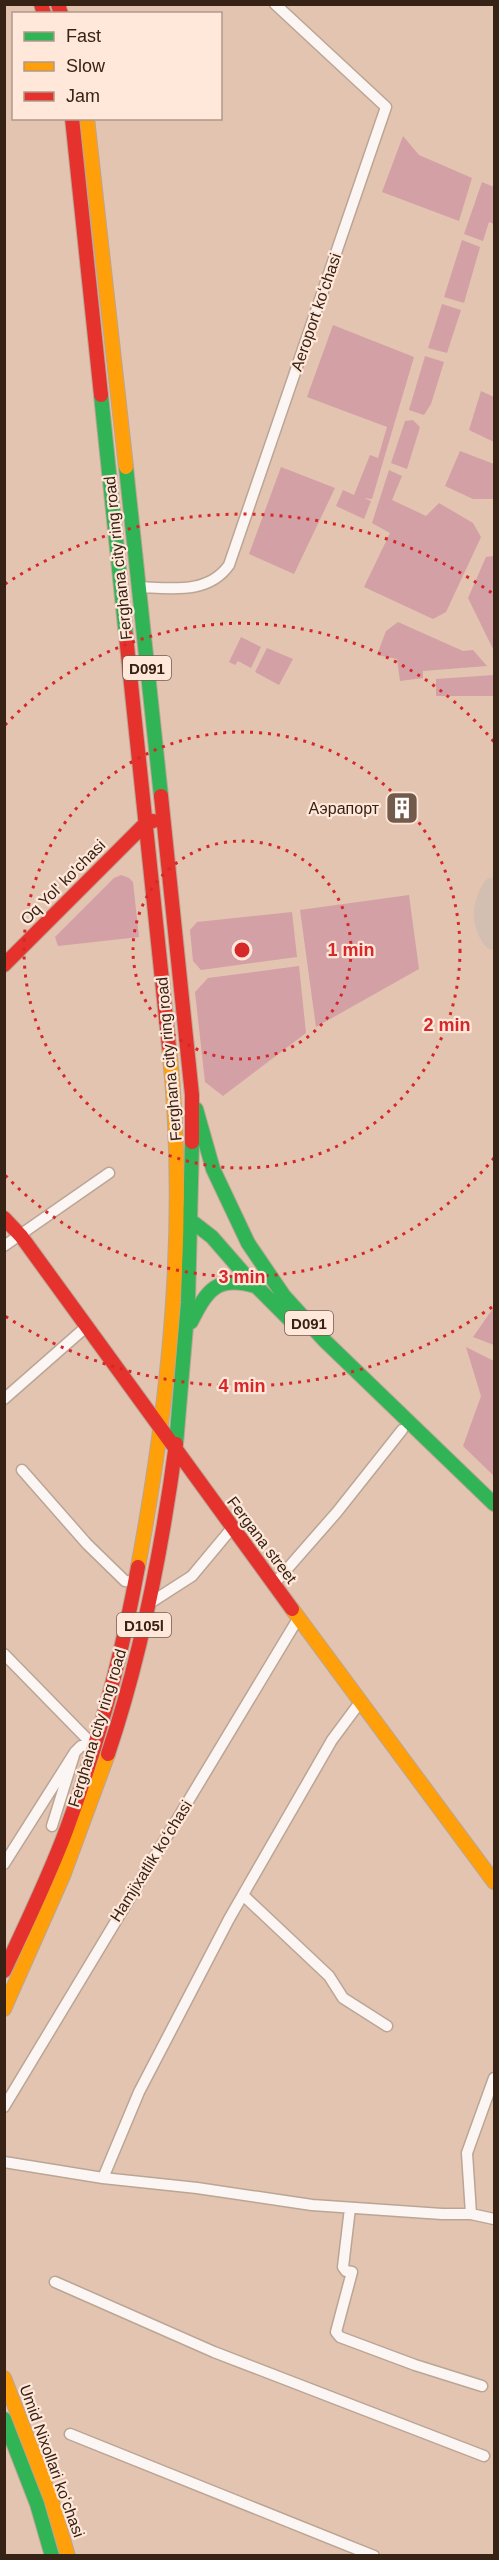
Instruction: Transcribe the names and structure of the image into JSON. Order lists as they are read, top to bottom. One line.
{"streets":{"main road":["Ferghana city ring road","D091","Oq Yol' ko'chasi","Fergana street","D105l","Umid Nixollari koʻchasi"],"street":["Aeroport koʻchasi","Hamjixatlik koʻchasi"]},"crossings":[["Aeroport koʻchasi","Ferghana city ring road"],["Ferghana city ring road","D091"],["Ferghana city ring road","Oq Yol' ko'chasi"],["Ferghana city ring road","Fergana street"],["Fergana street","Hamjixatlik koʻchasi"]],"places":{"building":["Аэрапорт"]},"legend":["Fast","Slow","Jam"],"rings":["1 min","2 min","3 min","4 min"]}
